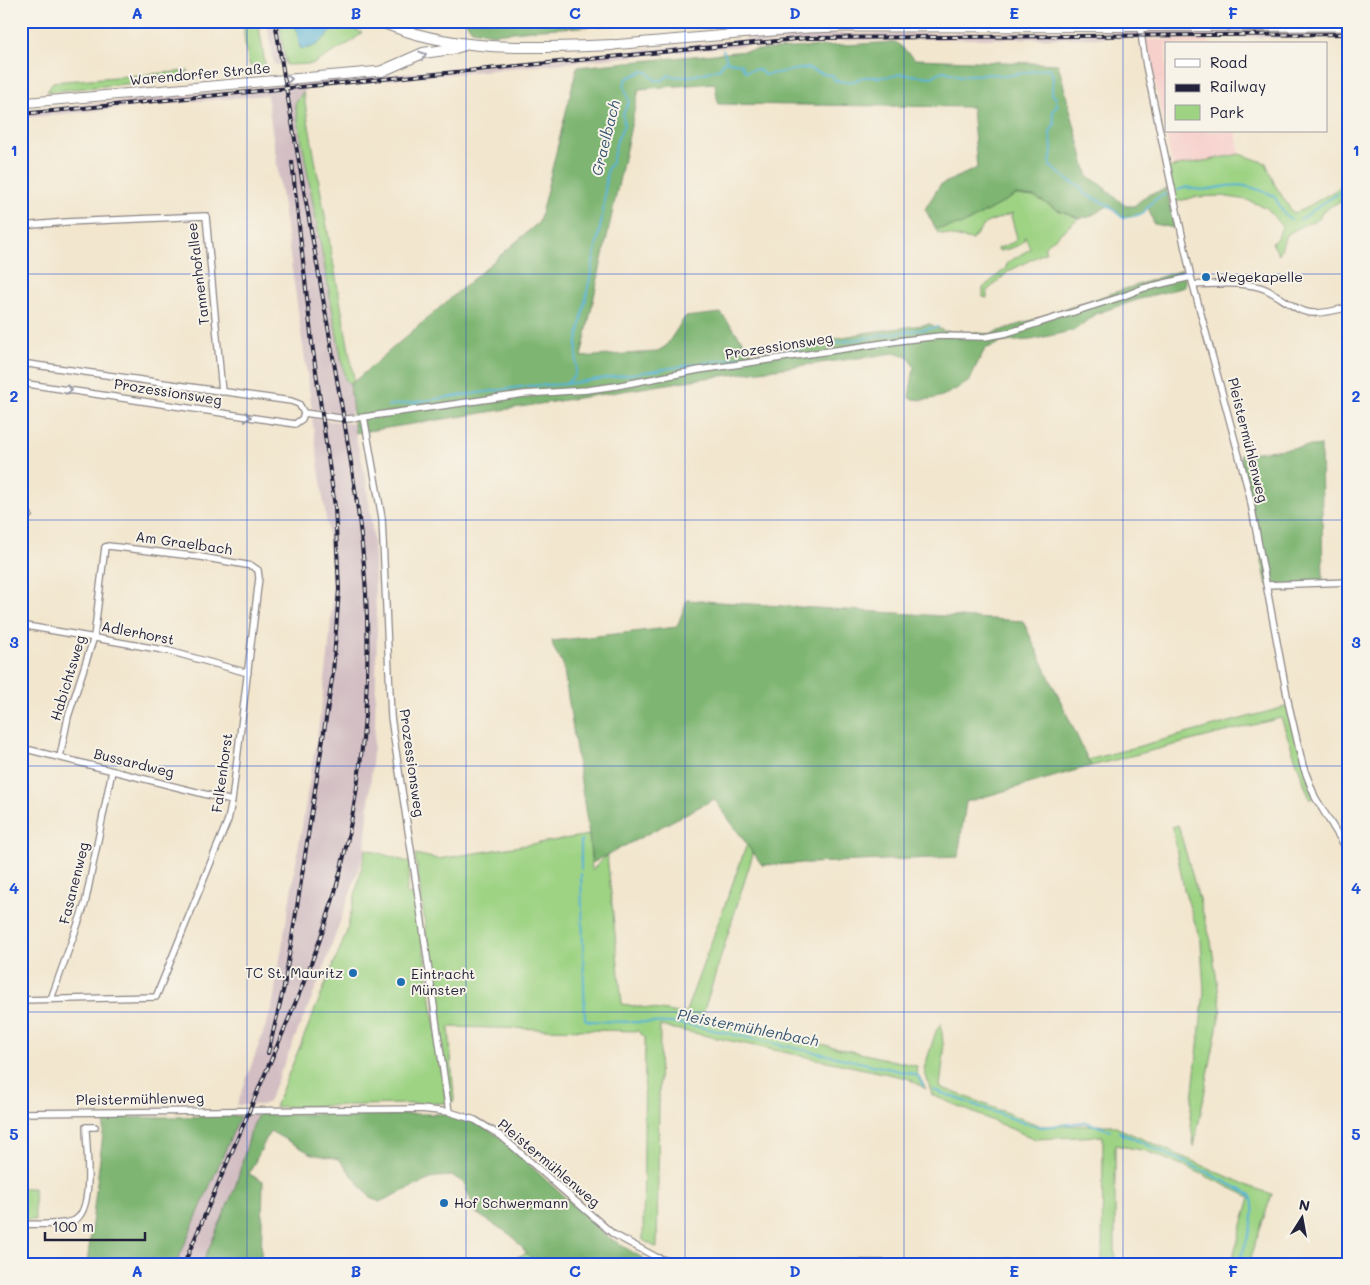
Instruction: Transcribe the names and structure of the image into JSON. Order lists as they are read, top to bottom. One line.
{"streets":{"main road":["Warendorfer Straße"],"street":["Tannenhofallee","Prozessionsweg","Pleistermühlenweg","Am Graelbach","Adlerhorst","Habichtsweg","Bussardweg","Falkenhorst","Fasanenweg"]},"crossings":[["Tannenhofallee","Prozessionsweg"],["Prozessionsweg","Pleistermühlenweg"],["Am Graelbach","Habichtsweg"],["Am Graelbach","Falkenhorst"],["Adlerhorst","Habichtsweg"],["Adlerhorst","Falkenhorst"],["Habichtsweg","Bussardweg"],["Bussardweg","Falkenhorst"],["Bussardweg","Fasanenweg"],["Falkenhorst","Fasanenweg"]],"one_way":["Warendorfer Straße"],"water":["Graelbach","Pleistermühlenbach"],"places":["Wegekapelle","TC St. Mauritz","Eintracht Münster","Hof Schwermann"],"legend":["Road","Railway","Park"],"scale_bar":"100 m","north":"top","grid":{"columns":["A","B","C","D","E","F"],"rows":["1","2","3","4","5"]}}
